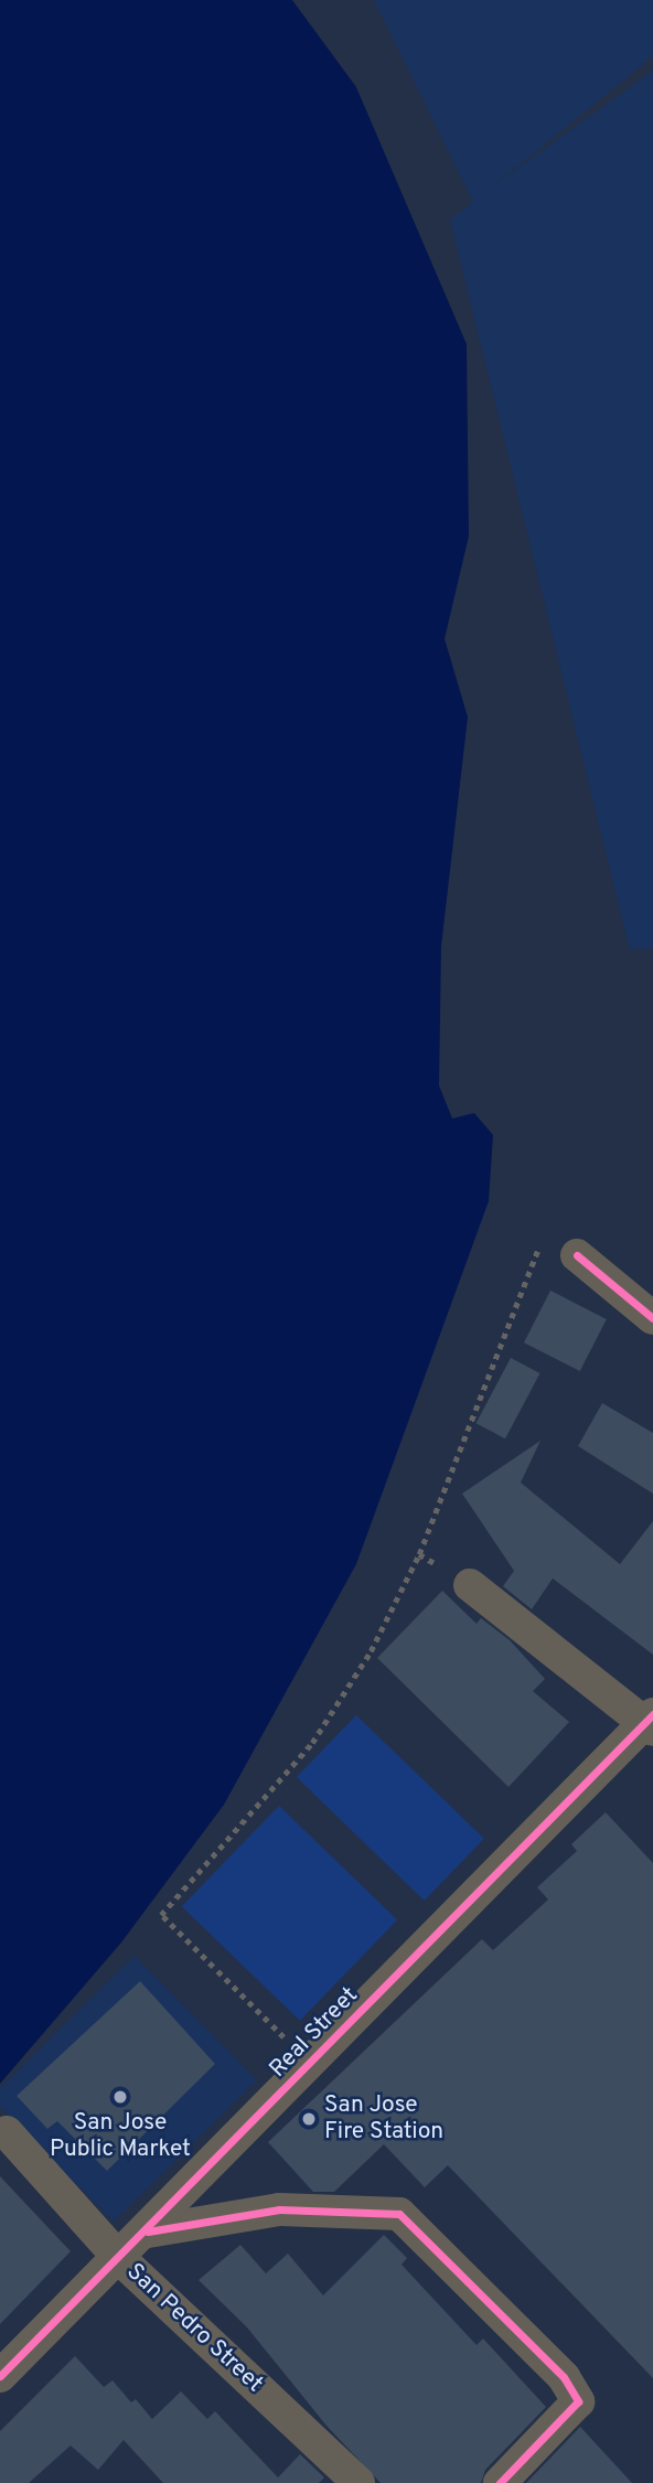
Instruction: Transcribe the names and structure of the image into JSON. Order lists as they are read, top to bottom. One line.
{"streets":{"street":["Real Street","San Pedro Street"]},"crossings":[["Real Street","San Pedro Street"]],"places":["San Jose Public Market","San Jose Fire Station"]}
